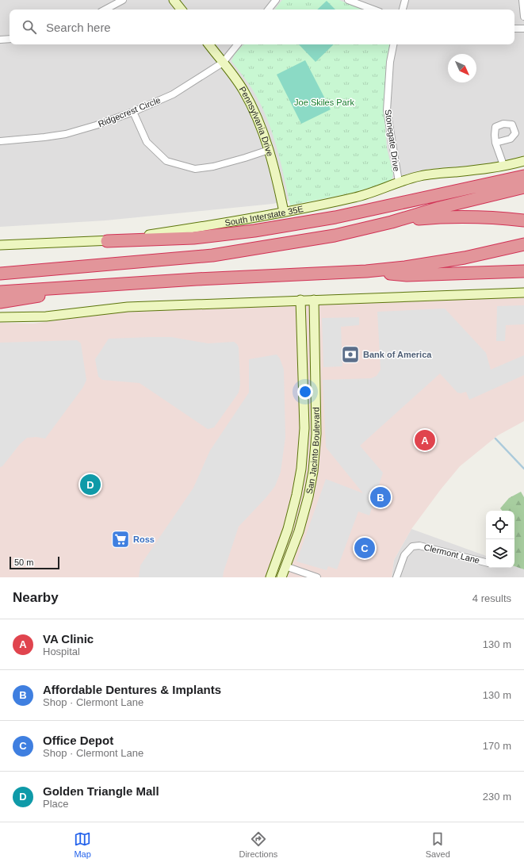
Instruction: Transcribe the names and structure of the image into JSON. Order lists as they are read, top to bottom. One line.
{"streets":{"main road":["Pennsylvania Drive","South Interstate 35E","San Jacinto Boulevard"],"street":["Ridgecrest Circle","Stonegate Drive","Clermont Lane"]},"crossings":[["Ridgecrest Circle","Pennsylvania Drive"],["Pennsylvania Drive","South Interstate 35E"],["Stonegate Drive","South Interstate 35E"]],"parks":["Joe Skiles Park"],"places":{"bank":["Bank of America"],"supermarket":["Ross"]},"scale_bar":"50 m","north":"bottom right","page":{"search":"Search here","pins":["A","D","B","C"],"scale":"50 m","heading":["Nearby","4 results"],"list":[{"mark":"A","name":"VA Clinic","note":"Hospital","value":"130 m"},{"mark":"B","name":"Affordable Dentures & Implants","note":"Shop · Clermont Lane","value":"130 m"},{"mark":"C","name":"Office Depot","note":"Shop · Clermont Lane","value":"170 m"},{"mark":"D","name":"Golden Triangle Mall","note":"Place","value":"230 m"}],"nav":["Map","Directions","Saved"]}}
